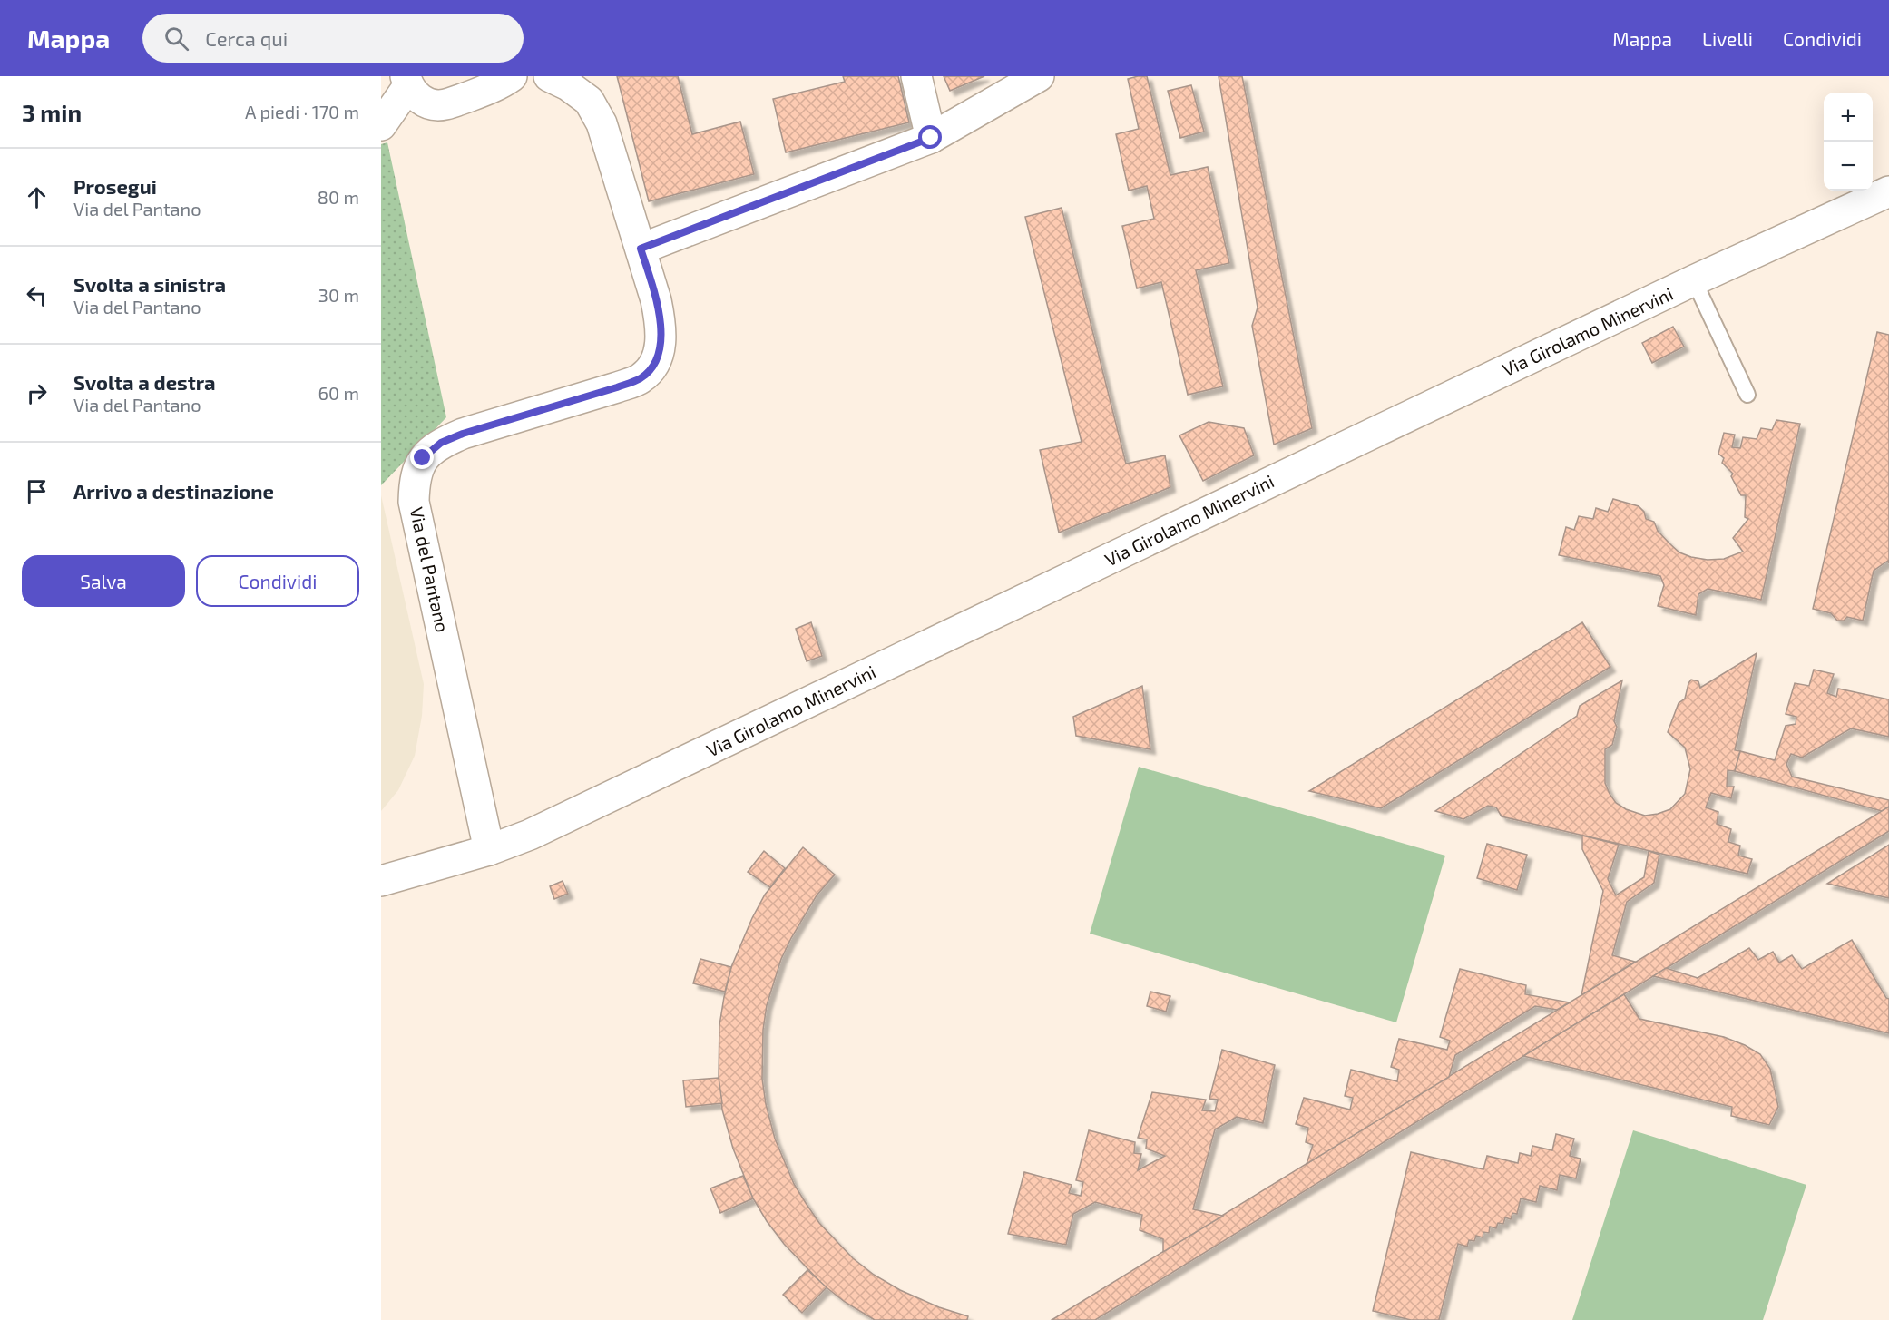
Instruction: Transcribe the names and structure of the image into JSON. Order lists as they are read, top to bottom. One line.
{"streets":{"street":["Via Girolamo Minervini","Via del Pantano"]},"crossings":[["Via Girolamo Minervini","Via del Pantano"]],"page":{"header":"Mappa","search":"Cerca qui","nav":["Mappa","Livelli","Condividi"],"heading":["3 min","A piedi · 170 m"],"map_buttons":["+","−"],"list":[["Prosegui","Via del Pantano","80 m"],["Svolta a sinistra","Via del Pantano","30 m"],["Svolta a destra","Via del Pantano","60 m"],"Arrivo a destinazione"],"buttons":["Salva","Condividi"]}}
